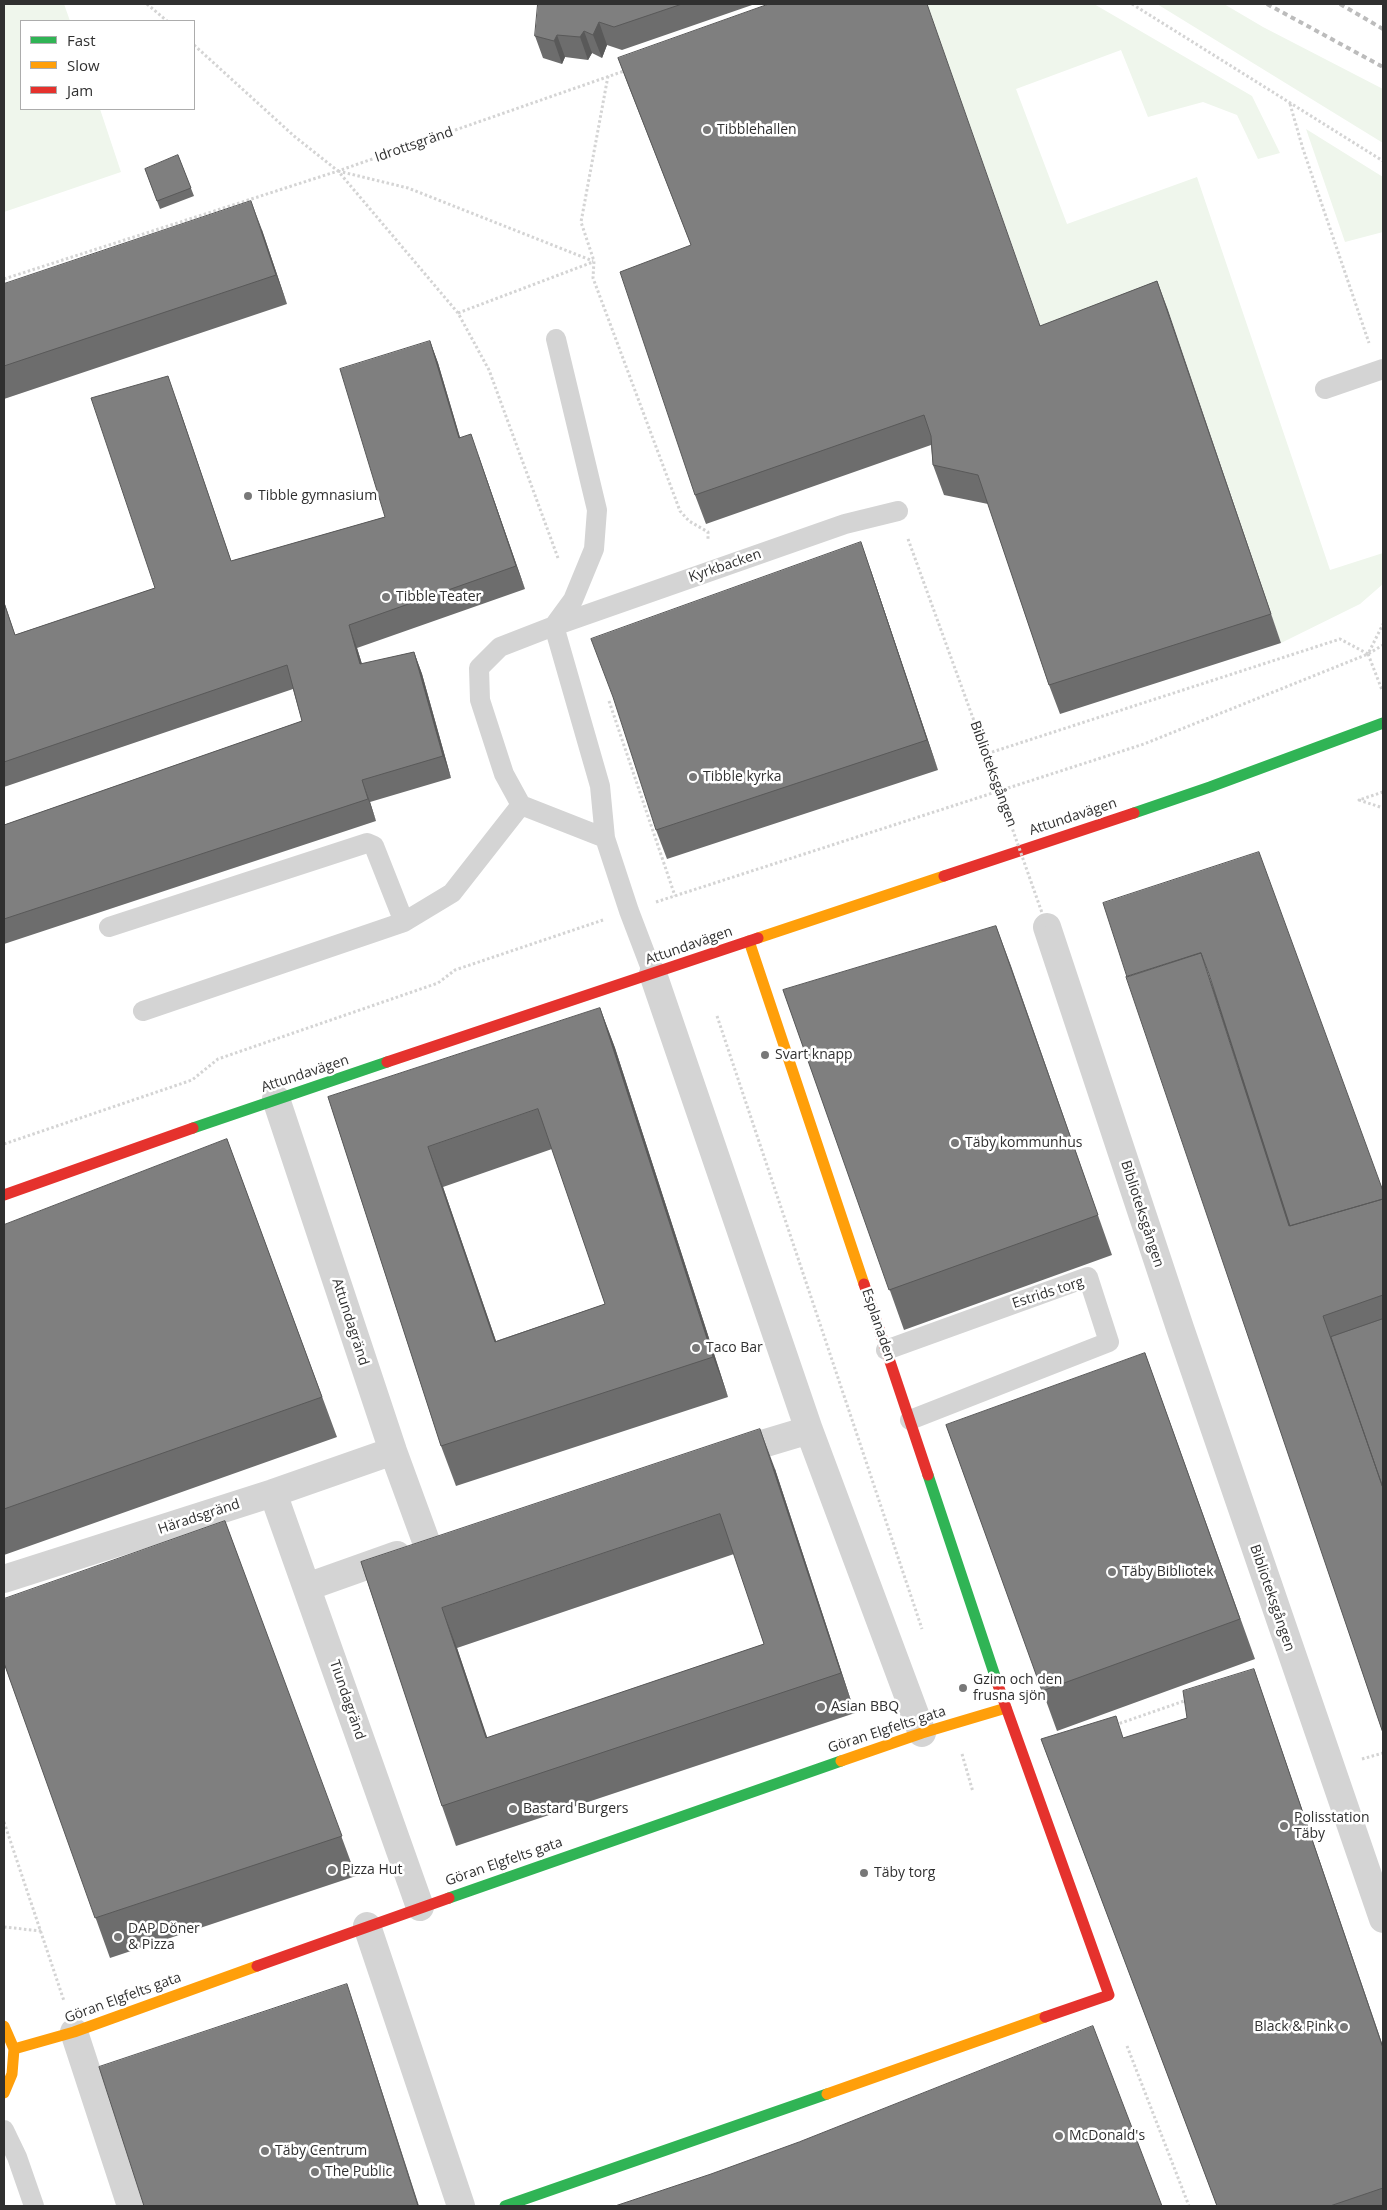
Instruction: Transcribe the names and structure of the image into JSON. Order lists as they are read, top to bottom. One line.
{"streets":{"street":["Biblioteksgången","Attundavägen","Attundagränd","Esplanaden","Häradsgränd","Tiundagränd","Göran Elgfelts gata"],"lane":["Kyrkbacken","Estrids torg"],"path":["Idrottsgränd"]},"crossings":[["Kyrkbacken","Biblioteksgången"],["Attundavägen","Attundagränd"],["Attundavägen","Esplanaden"],["Estrids torg","Esplanaden"],["Attundagränd","Häradsgränd"],["Attundagränd","Tiundagränd"],["Esplanaden","Göran Elgfelts gata"],["Häradsgränd","Tiundagränd"],["Tiundagränd","Göran Elgfelts gata"]],"places":["Tibblehallen","Tibble gymnasium","Tibble Teater","Tibble kyrka","Svart knapp","Täby kommunhus","Taco Bar","Täby Bibliotek","Gzim och den frusna sjön","Asian BBQ","Bastard Burgers","Polisstation Täby","Pizza Hut","Täby torg","DAP Döner & Pizza","Black & Pink","McDonald's","Täby Centrum","The Public"],"legend":["Fast","Slow","Jam"]}
